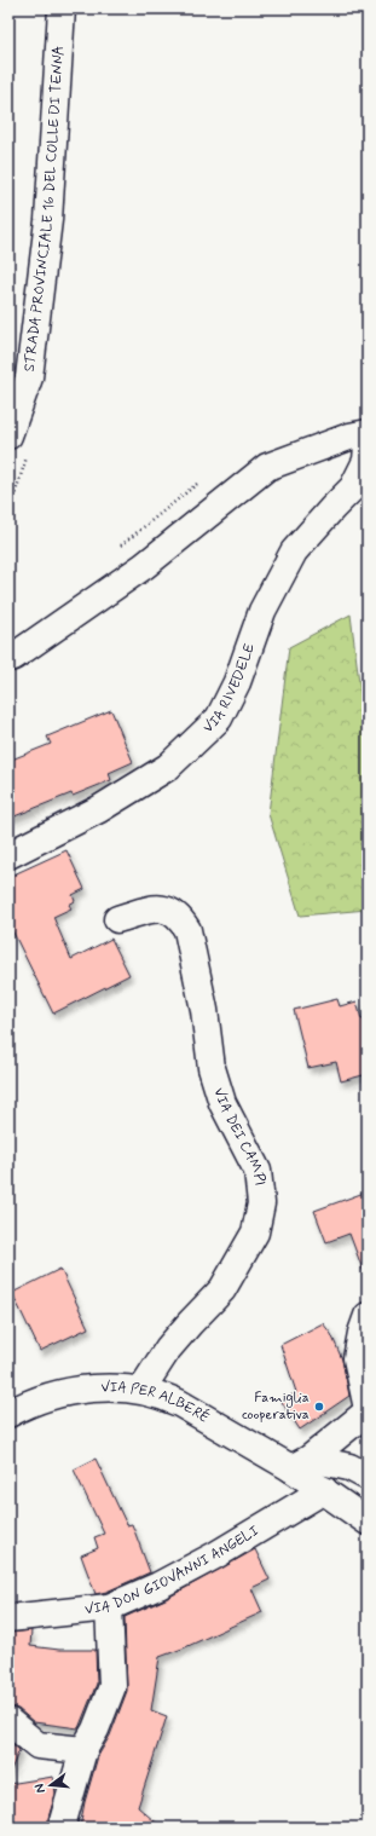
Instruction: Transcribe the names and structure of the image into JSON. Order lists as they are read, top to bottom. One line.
{"streets":{"street":["STRADA PROVINCIALE 16 DEL COLLE DI TENNA","VIA RIVEDELE","VIA DEI CAMPI","VIA PER ALBERÉ","VIA DON GIOVANNI ANGELI"]},"crossings":[["VIA DEI CAMPI","VIA PER ALBERÉ"],["VIA PER ALBERÉ","VIA DON GIOVANNI ANGELI"]],"places":["Famiglia cooperativa"],"north":"left"}
